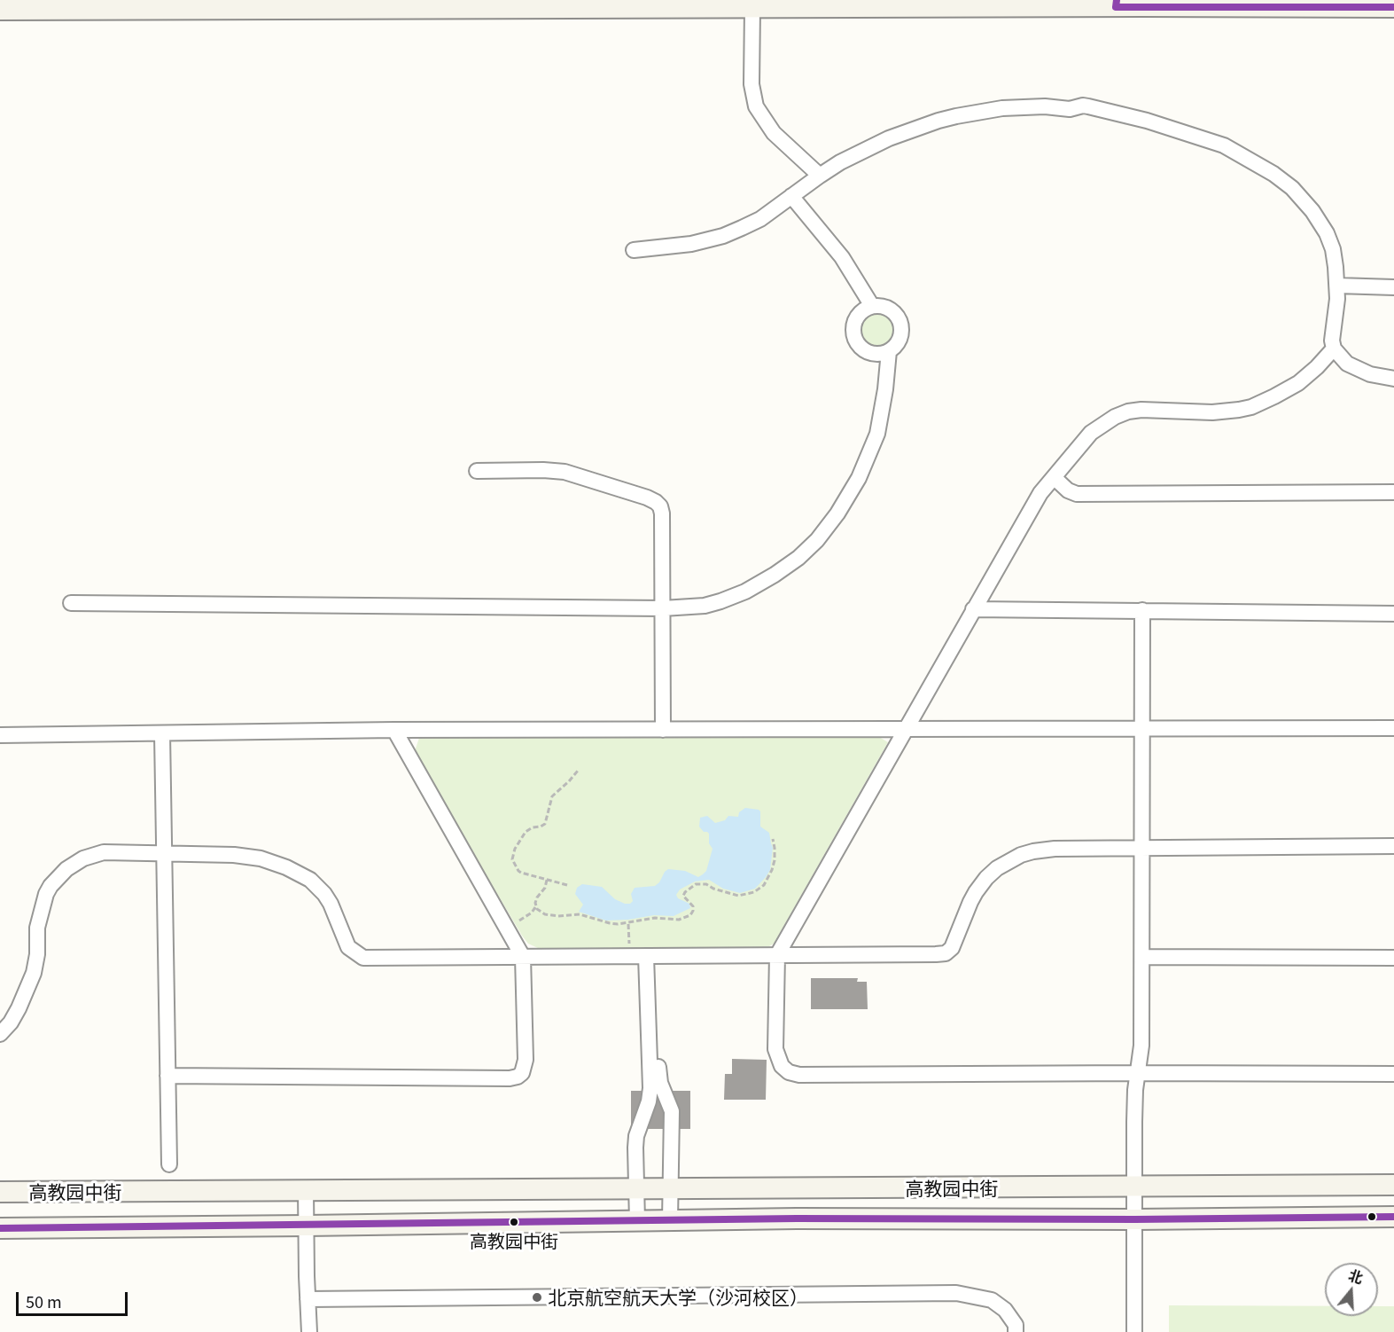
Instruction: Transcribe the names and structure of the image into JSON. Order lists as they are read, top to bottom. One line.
{"streets":{"main road":["高教园中街"]},"places":["高教园中街","北京航空航天大学（沙河校区）"],"scale_bar":"50 m","north":"top"}
